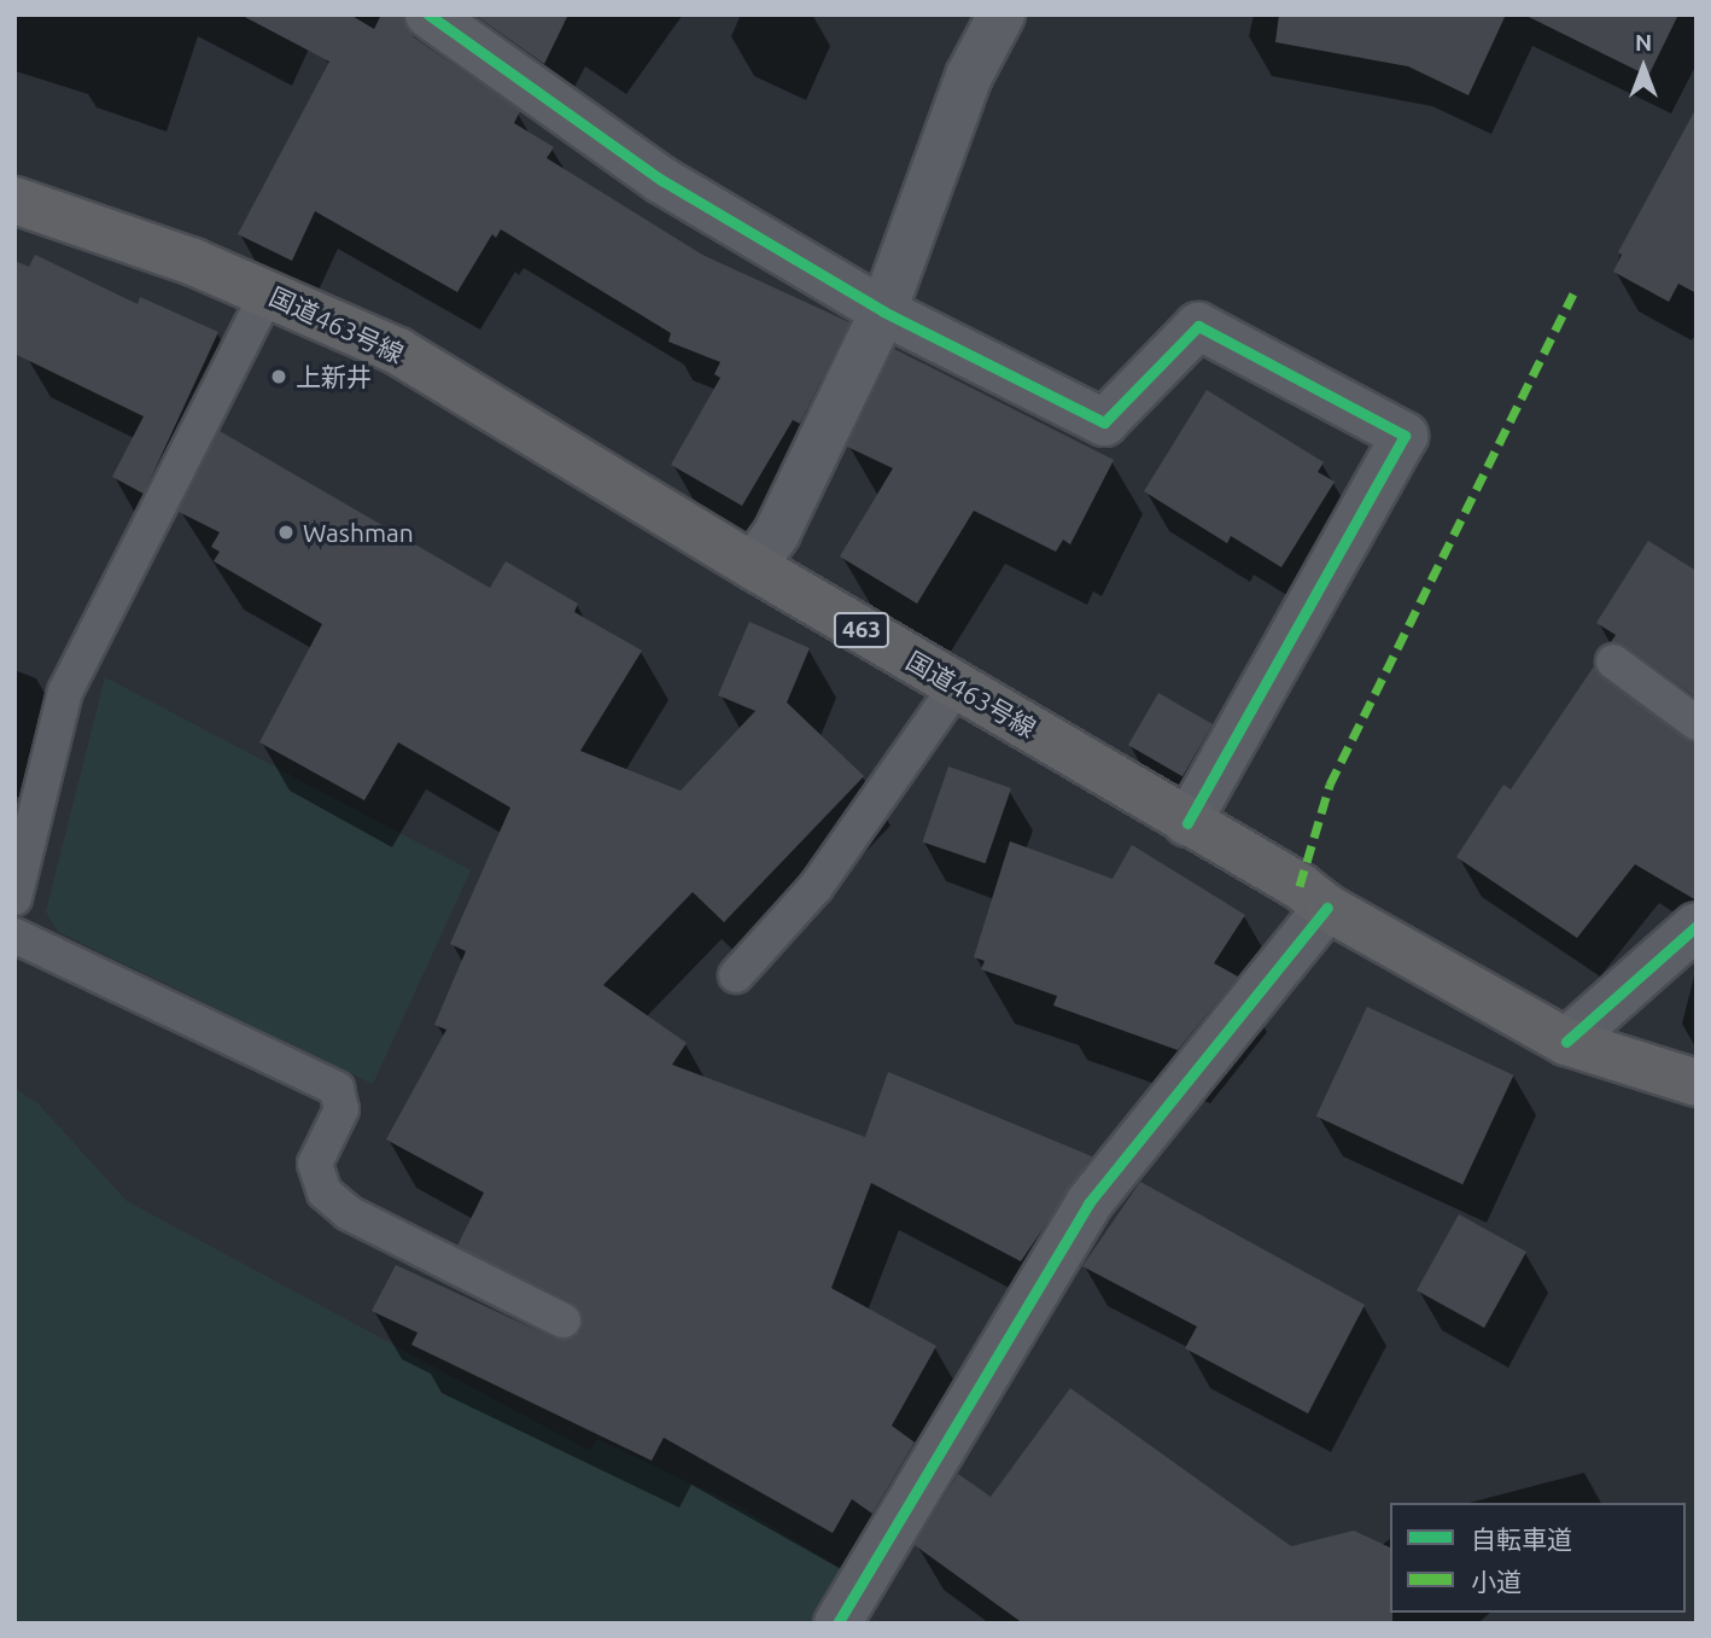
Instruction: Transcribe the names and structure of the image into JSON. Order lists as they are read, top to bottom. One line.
{"streets":{"highway":["国道463号線","463"]},"places":["上新井","Washman"],"legend":["自転車道","小道"],"north":"top"}
